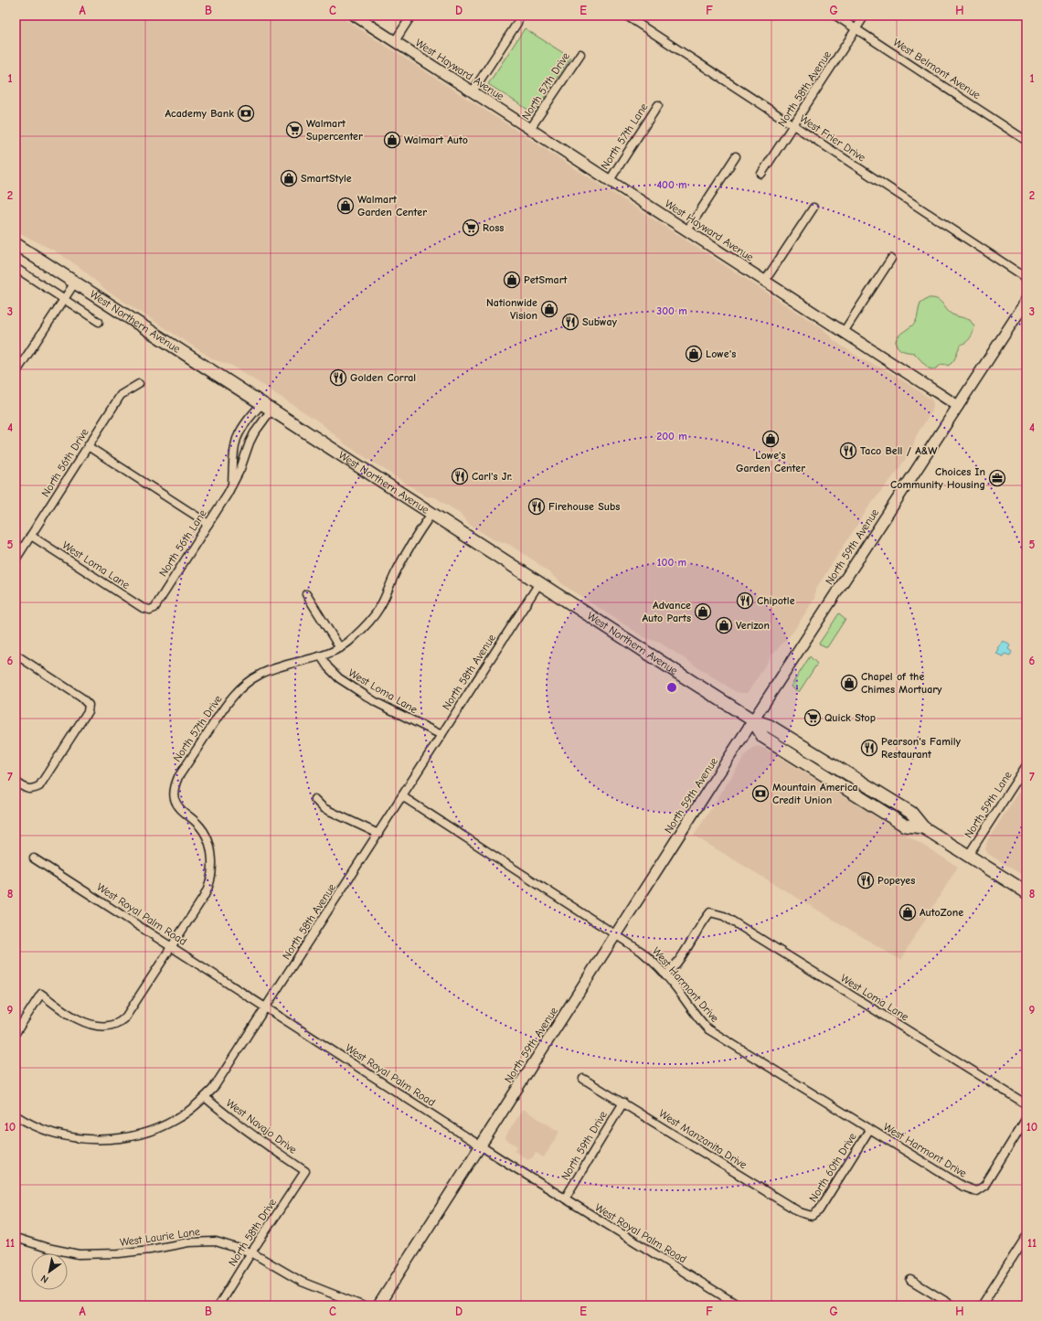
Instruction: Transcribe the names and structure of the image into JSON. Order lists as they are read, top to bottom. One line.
{"streets":{"main road":["West Hayward Avenue","West Northern Avenue","North 59th Avenue"],"street":["West Belmont Avenue","North 57th Drive","North 58th Avenue","North 57th Lane","West Frier Drive","North 56th Drive","North 56th Lane","West Loma Lane","North 59th Lane","West Royal Palm Road","West Harmont Drive","West Navajo Drive","West Manzanita Drive","North 59th Drive","North 60th Drive","North 58th Drive","West Laurie Lane"]},"crossings":[["West Belmont Avenue","North 58th Avenue"],["West Hayward Avenue","North 57th Drive"],["West Hayward Avenue","North 57th Lane"],["West Hayward Avenue","North 59th Avenue"],["North 57th Drive","West Northern Avenue"],["North 57th Drive","West Loma Lane"],["North 57th Drive","West Royal Palm Road"],["North 58th Avenue","West Frier Drive"],["North 58th Avenue","West Northern Avenue"],["North 58th Avenue","West Loma Lane"],["North 58th Avenue","West Royal Palm Road"],["North 58th Avenue","West Harmont Drive"],["North 58th Avenue","West Navajo Drive"],["West Northern Avenue","North 56th Lane"],["West Northern Avenue","North 59th Avenue"],["West Northern Avenue","North 59th Lane"],["North 56th Drive","West Loma Lane"],["North 56th Lane","West Loma Lane"],["North 59th Avenue","West Royal Palm Road"],["North 59th Avenue","West Harmont Drive"],["West Loma Lane","West Harmont Drive"],["West Royal Palm Road","North 59th Drive"],["West Harmont Drive","North 60th Drive"],["West Navajo Drive","North 58th Drive"],["West Manzanita Drive","North 59th Drive"],["West Manzanita Drive","North 60th Drive"],["North 58th Drive","West Laurie Lane"]],"places":{"bank":["Academy Bank","Mountain America Credit Union"],"supermarket":["Walmart Supercenter","Ross","Quick Stop"],"shop":["Walmart Auto","SmartStyle","Walmart Garden Center","PetSmart","Nationwide Vision","Lowe's","Lowe's Garden Center","Advance Auto Parts","Verizon","Chapel of the Chimes Mortuary","AutoZone"],"restaurant":["Subway","Golden Corral","Taco Bell / A&W","Carl's Jr.","Firehouse Subs","Chipotle","Pearson's Family Restaurant","Popeyes"],"office":["Choices In Community Housing"]},"north":"bottom left","grid":{"columns":["A","B","C","D","E","F","G","H"],"rows":["1","2","3","4","5","6","7","8","9","10","11"]},"rings":["400 m","300 m","200 m","100 m"]}
